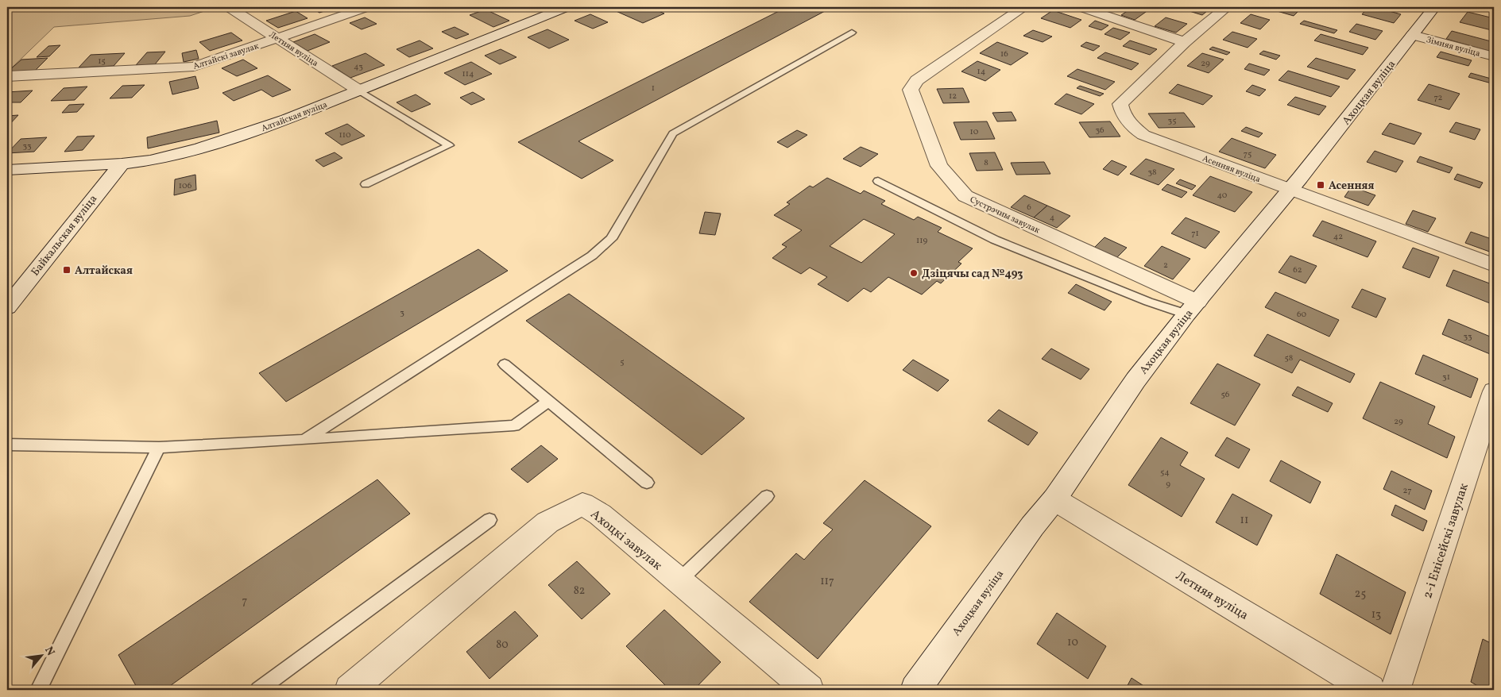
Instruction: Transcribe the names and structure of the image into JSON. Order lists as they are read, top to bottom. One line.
{"streets":{"street":["Зімняя вуліца","Летняя вуліца","Алтайскі завулак","Ахоцкая вуліца","Алтайская вуліца","Асенняя вуліца","Сустрэчны завулак","Байкальская вуліца","Ахоцкі завулак","2-і Енісейскі завулак"]},"crossings":[["Зімняя вуліца","Ахоцкая вуліца"],["Летняя вуліца","Алтайскі завулак"],["Летняя вуліца","Ахоцкая вуліца"],["Летняя вуліца","Алтайская вуліца"],["Ахоцкая вуліца","Асенняя вуліца"],["Ахоцкая вуліца","Сустрэчны завулак"],["Алтайская вуліца","Байкальская вуліца"]],"places":{"transit":["Асенняя","Алтайская"],"other":["Дзіцячы сад №493"]},"house_numbers":["16","15","29","43","14","114","1","12","72","35","36","10","110","33","75","8","38","106","40","6","4","71","42","119","2","62","3","60","33","58","5","31","56","29","54","9","27","11","117","82","25","7","13","10","80"],"north":"top right"}
